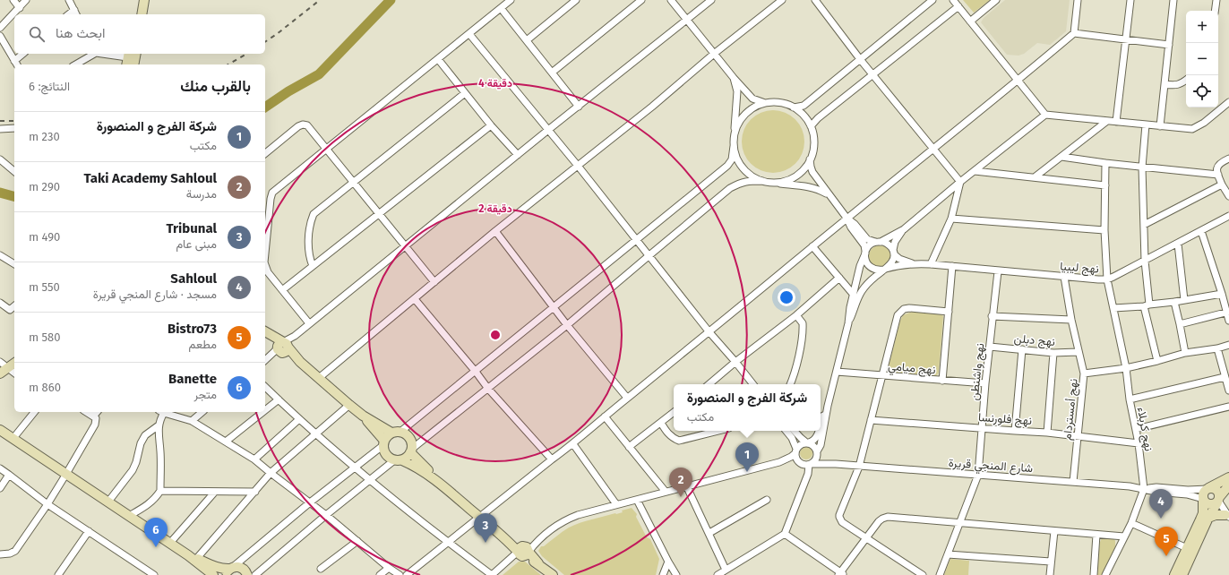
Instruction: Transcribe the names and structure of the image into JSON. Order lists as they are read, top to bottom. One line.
{"streets":{"street":["نهج ليبيا","نهج دبلن","نهج ميامي","نهج واشنطن","نهج أمستردام","نهج فلورنسا","نهج كربلاء","شارع المنجي قريرة"]},"crossings":[["نهج ليبيا","نهج واشنطن"],["نهج ليبيا","نهج أمستردام"],["نهج ليبيا","نهج كربلاء"],["نهج دبلن","نهج واشنطن"],["نهج دبلن","نهج أمستردام"],["نهج ميامي","نهج واشنطن"],["نهج واشنطن","نهج فلورنسا"],["نهج واشنطن","شارع المنجي قريرة"],["نهج أمستردام","نهج فلورنسا"],["نهج أمستردام","شارع المنجي قريرة"],["نهج فلورنسا","نهج كربلاء"],["نهج كربلاء","شارع المنجي قريرة"]],"page":{"map_buttons":["+","−"],"search":"ابحث هنا","heading":["بالقرب منك","النتائج: 6"],"list":[{"mark":"1","name":"شركة الفرج و المنصورة","note":"مكتب","value":"230 m"},{"mark":"2","name":"Taki Academy Sahloul","note":"مدرسة","value":"290 m"},{"mark":"3","name":"Tribunal","note":"مبنى عام","value":"490 m"},{"mark":"4","name":"Sahloul","note":"مسجد · شارع المنجي قريرة","value":"550 m"},{"mark":"5","name":"Bistro73","note":"مطعم","value":"580 m"},{"mark":"6","name":"Banette","note":"متجر","value":"860 m"}],"popup":["شركة الفرج و المنصورة","مكتب"],"pins":["1","2","4","3","6","5"]},"rings":["4 دقيقة","2 دقيقة"]}
